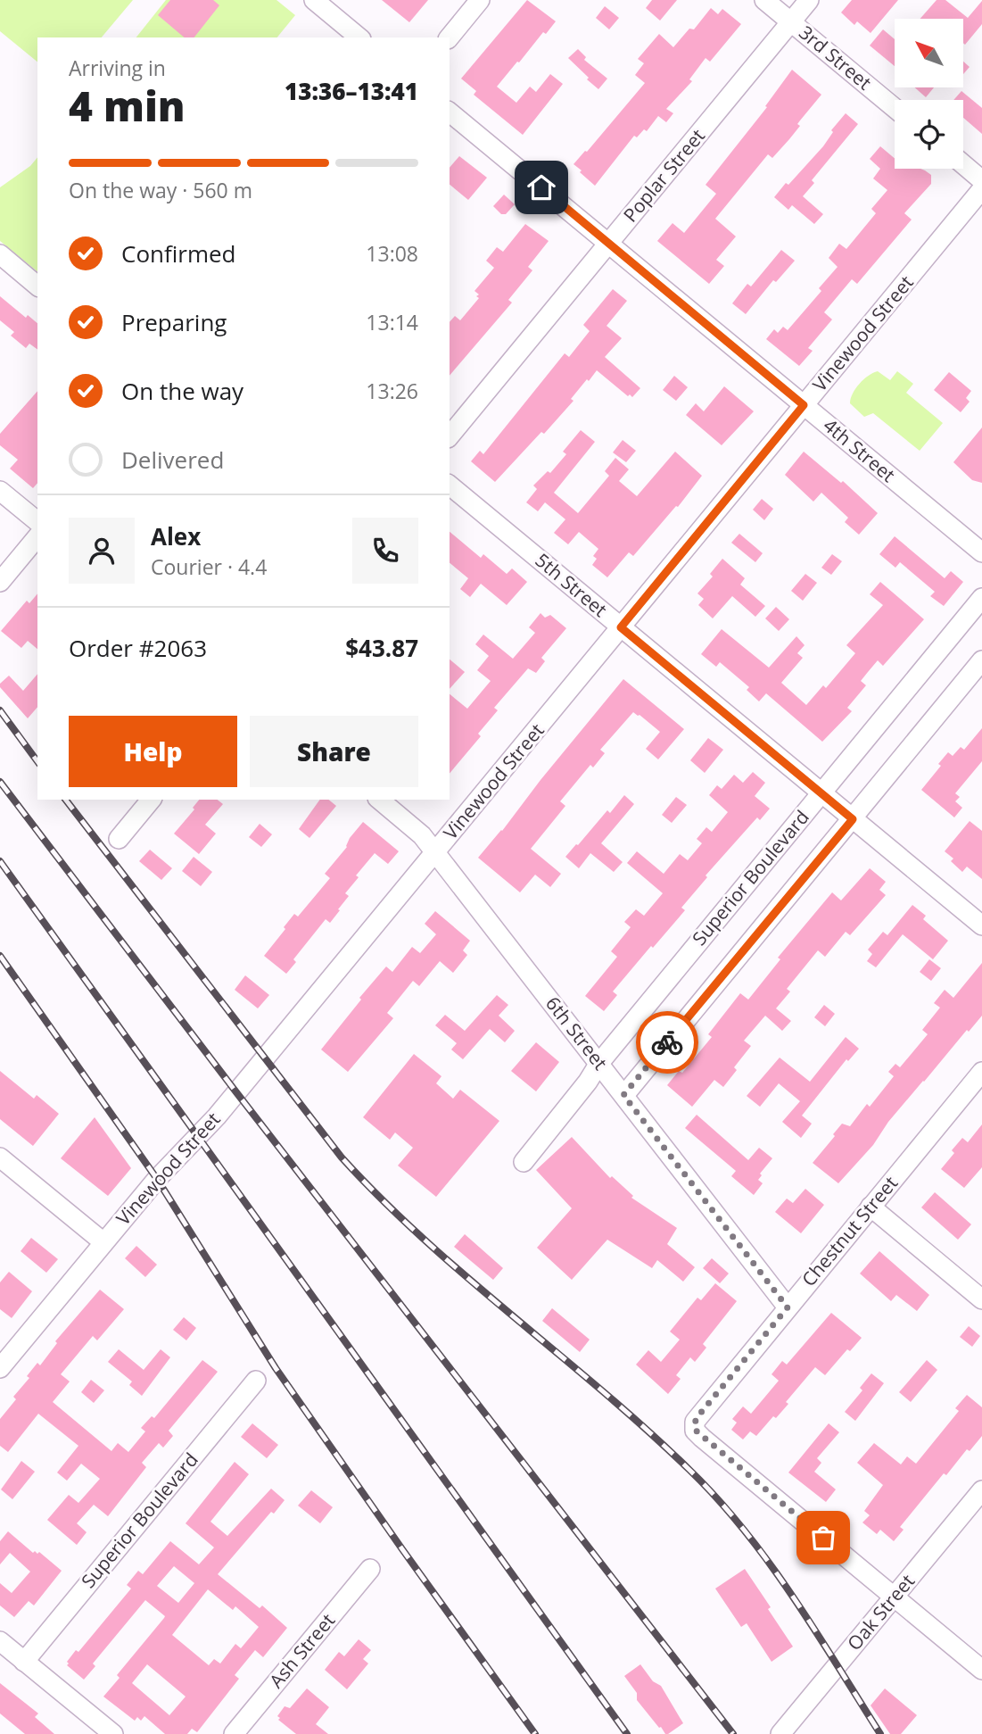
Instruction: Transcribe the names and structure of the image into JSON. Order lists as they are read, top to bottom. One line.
{"streets":{"street":["3rd Street","Poplar Street","Vinewood Street","4th Street","5th Street","Superior Boulevard","6th Street","Chestnut Street","Oak Street","Ash Street"]},"crossings":[["3rd Street","Poplar Street"],["Poplar Street","4th Street"],["Vinewood Street","4th Street"],["Vinewood Street","5th Street"],["Vinewood Street","6th Street"],["5th Street","Superior Boulevard"],["Superior Boulevard","6th Street"],["6th Street","Chestnut Street"],["Chestnut Street","Oak Street"]],"north":"top left","page":{"heading":["4 min","Arriving in","13:36–13:41"],"panel":["Alex","Courier · 4.4","Order #2063","$43.87"],"bar":"On the way · 560 m","list":[["Confirmed","13:08"],["Preparing","13:14"],["On the way","13:26"],"Delivered"],"buttons":["Help","Share"]}}
